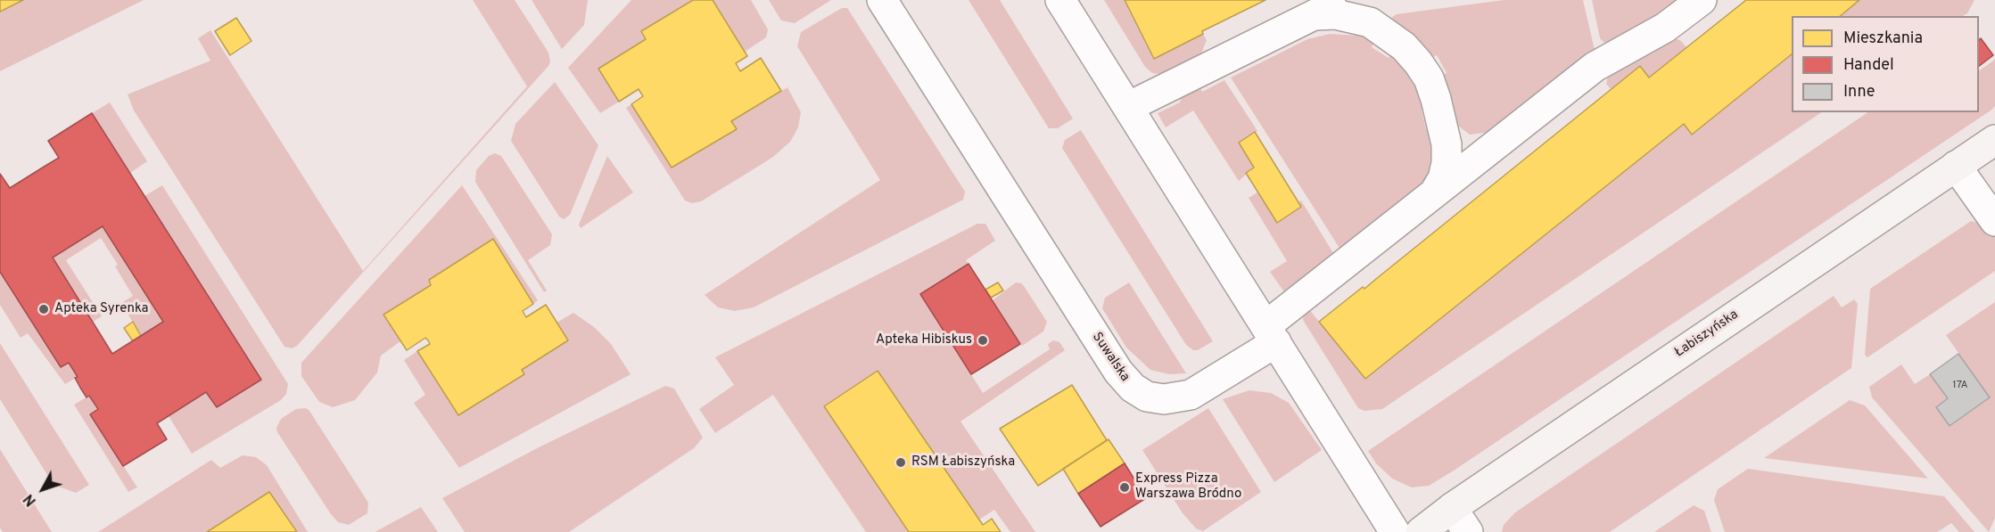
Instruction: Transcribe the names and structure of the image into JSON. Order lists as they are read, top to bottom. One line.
{"streets":{"street":["Łabiszyńska","Suwalska"]},"places":["Apteka Syrenka","Apteka Hibiskus","RSM Łabiszyńska","Express Pizza Warszawa Bródno"],"house_numbers":["17A"],"legend":["Mieszkania","Handel","Inne"],"north":"bottom left"}
